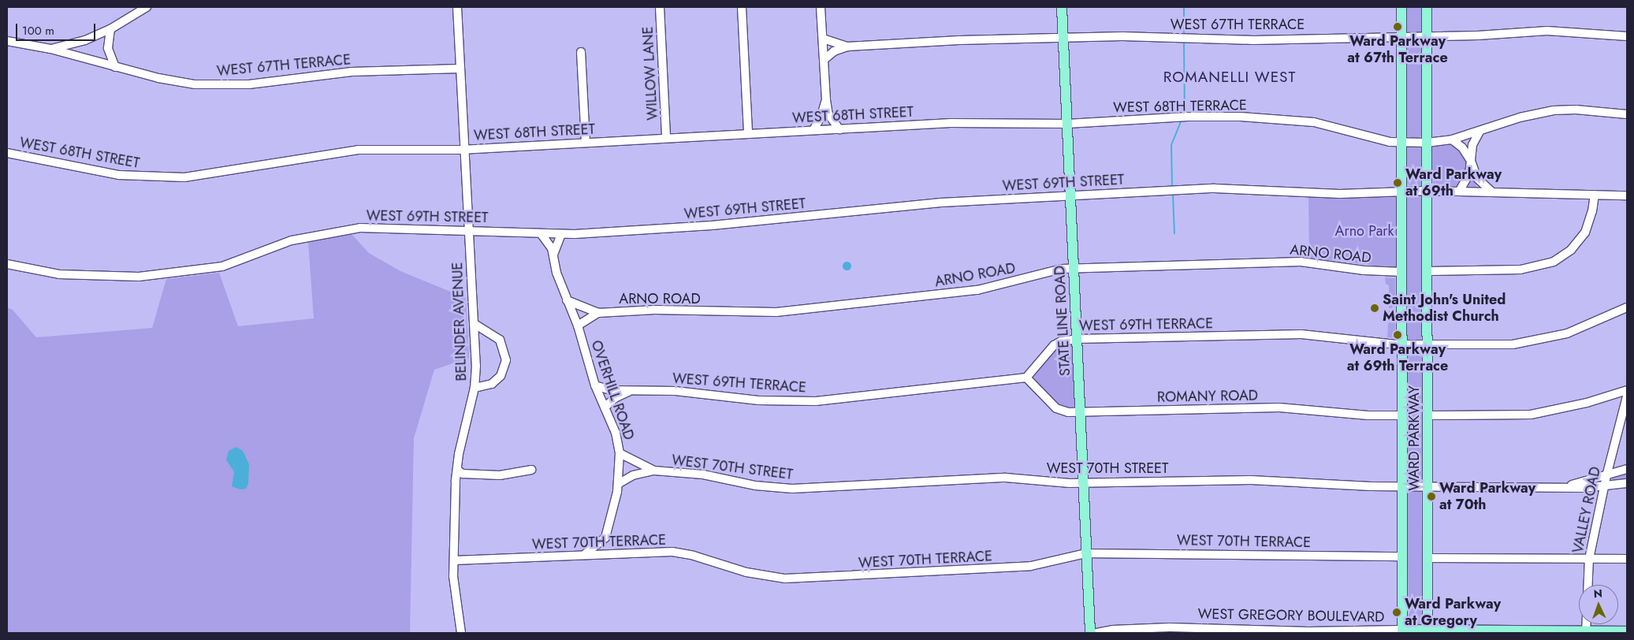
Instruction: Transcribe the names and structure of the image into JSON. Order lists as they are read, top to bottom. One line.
{"streets":{"main road":["STATE LINE ROAD","WARD PARKWAY","WEST GREGORY BOULEVARD"],"street":["WEST 67TH TERRACE","WILLOW LANE","WEST 68TH TERRACE","WEST 68TH STREET","WEST 69TH STREET","ARNO ROAD","BELINDER AVENUE","WEST 69TH TERRACE","OVERHILL ROAD","ROMANY ROAD","WEST 70TH STREET","VALLEY ROAD","WEST 70TH TERRACE"]},"crossings":[["WEST 67TH TERRACE","STATE LINE ROAD"],["WEST 67TH TERRACE","BELINDER AVENUE"],["WEST 67TH TERRACE","WARD PARKWAY"],["WILLOW LANE","WEST 68TH STREET"],["WEST 68TH TERRACE","WEST 68TH STREET"],["WEST 68TH TERRACE","WEST 69TH STREET"],["WEST 68TH TERRACE","STATE LINE ROAD"],["WEST 68TH TERRACE","WARD PARKWAY"],["WEST 68TH STREET","STATE LINE ROAD"],["WEST 68TH STREET","BELINDER AVENUE"],["WEST 69TH STREET","STATE LINE ROAD"],["WEST 69TH STREET","BELINDER AVENUE"],["WEST 69TH STREET","OVERHILL ROAD"],["WEST 69TH STREET","WARD PARKWAY"],["ARNO ROAD","STATE LINE ROAD"],["ARNO ROAD","OVERHILL ROAD"],["ARNO ROAD","WARD PARKWAY"],["STATE LINE ROAD","WEST 69TH TERRACE"],["STATE LINE ROAD","ROMANY ROAD"],["STATE LINE ROAD","WEST 70TH STREET"],["STATE LINE ROAD","WEST 70TH TERRACE"],["BELINDER AVENUE","WEST 70TH TERRACE"],["WEST 69TH TERRACE","OVERHILL ROAD"],["WEST 69TH TERRACE","ROMANY ROAD"],["WEST 69TH TERRACE","WARD PARKWAY"],["OVERHILL ROAD","WEST 70TH STREET"],["ROMANY ROAD","WARD PARKWAY"],["WARD PARKWAY","WEST 70TH STREET"],["WARD PARKWAY","WEST 70TH TERRACE"],["WARD PARKWAY","WEST GREGORY BOULEVARD"],["WEST 70TH STREET","VALLEY ROAD"],["VALLEY ROAD","WEST GREGORY BOULEVARD"]],"districts":["ROMANELLI WEST"],"parks":["Arno Park"],"places":["Ward Parkway at 67th Terrace","Ward Parkway at 69th","Saint John's United Methodist Church","Ward Parkway at 69th Terrace","Ward Parkway at 70th","Ward Parkway at Gregory"],"scale_bar":"100 m","north":"top"}
